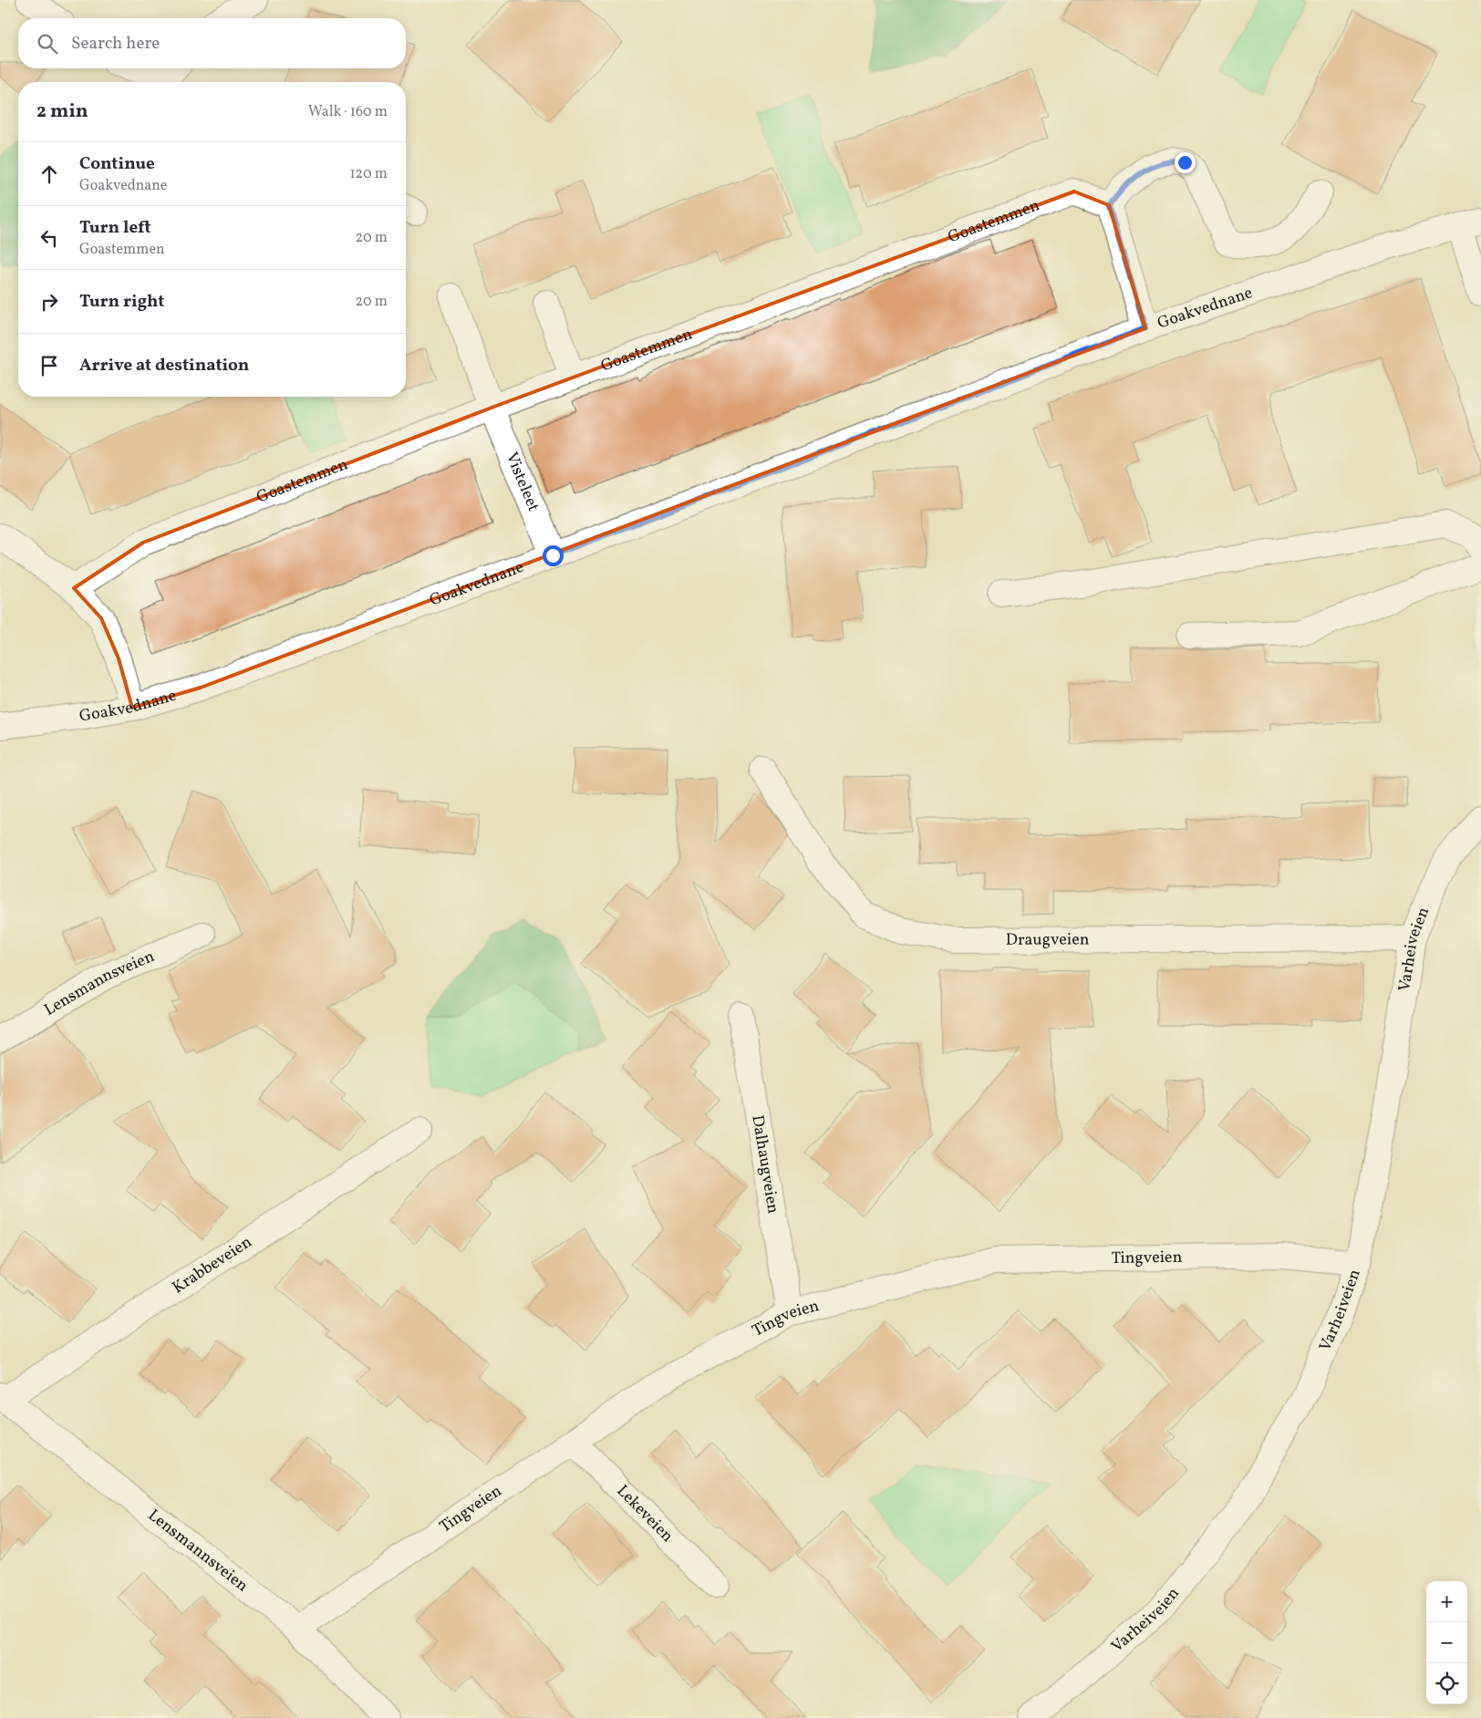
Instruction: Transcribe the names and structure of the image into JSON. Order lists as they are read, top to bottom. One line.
{"streets":{"street":["Goastemmen","Goakvednane","Visteleet","Draugveien","Varheiveien","Lensmannsveien","Dalhaugveien","Tingveien","Krabbeveien","Lekeveien"]},"crossings":[["Goastemmen","Visteleet"],["Goakvednane","Visteleet"],["Draugveien","Varheiveien"],["Varheiveien","Tingveien"],["Lensmannsveien","Tingveien"],["Lensmannsveien","Krabbeveien"],["Dalhaugveien","Tingveien"],["Tingveien","Lekeveien"]],"page":{"search":"Search here","heading":["2 min","Walk · 160 m"],"list":[["Continue","Goakvednane","120 m"],["Turn left","Goastemmen","20 m"],["Turn right","20 m"],"Arrive at destination"],"map_buttons":["+","−"]}}
